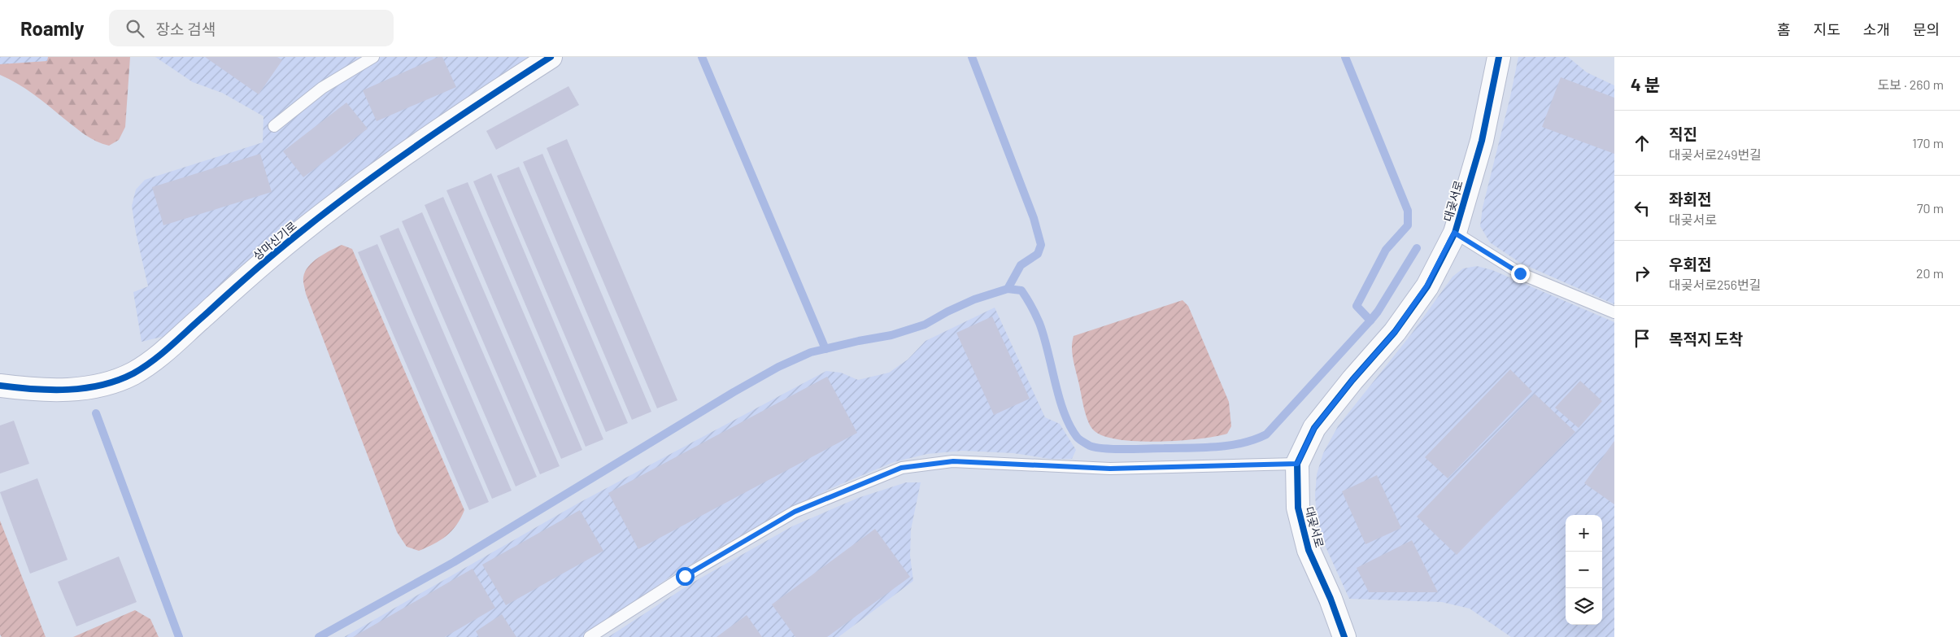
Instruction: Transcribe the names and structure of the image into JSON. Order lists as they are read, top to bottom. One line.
{"streets":{"street":["대곶서로","상마신기로"]},"page":{"header":"Roamly","search":"장소 검색","nav":["홈","지도","소개","문의"],"heading":["4 분","도보 · 260 m"],"list":[["직진","대곶서로249번길","170 m"],["좌회전","대곶서로","70 m"],["우회전","대곶서로256번길","20 m"],"목적지 도착"],"map_buttons":["+","−"]}}
